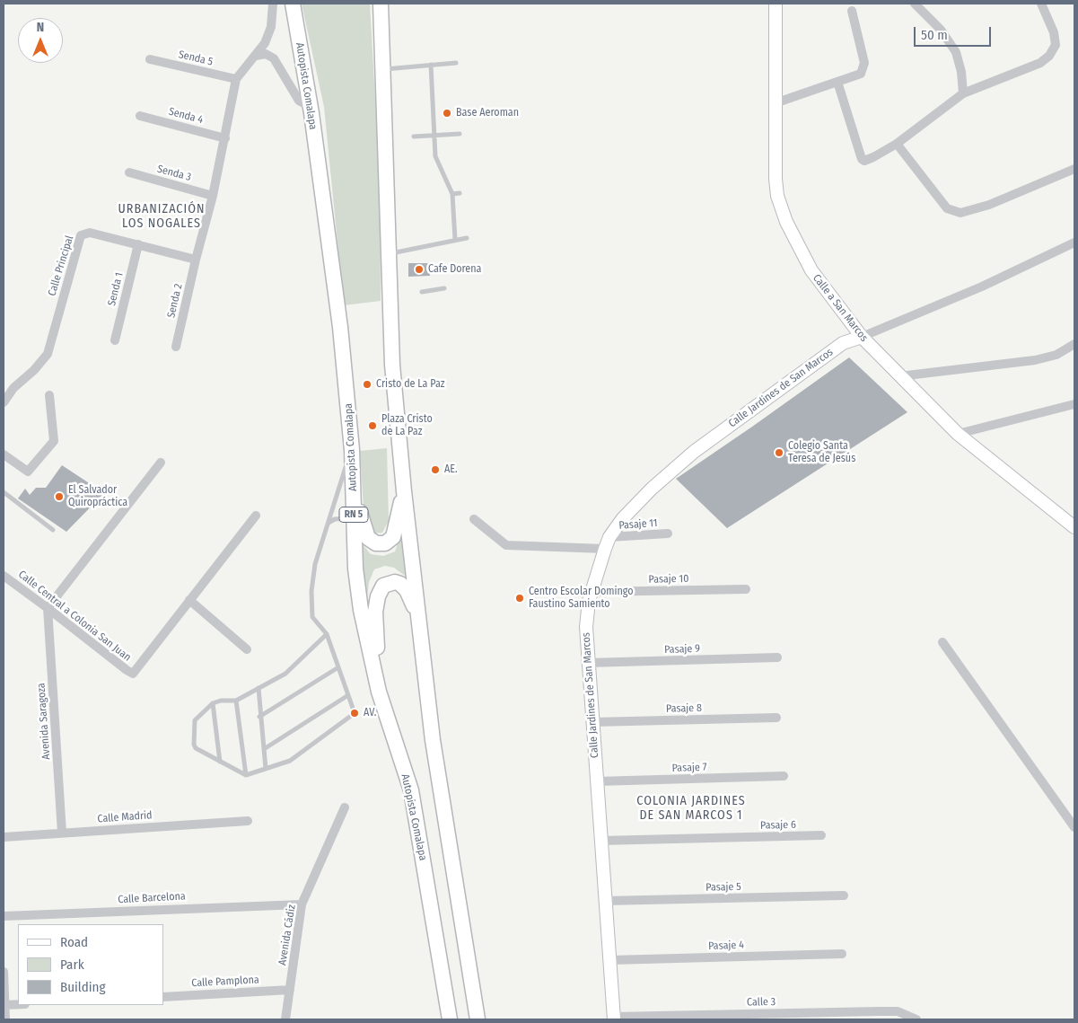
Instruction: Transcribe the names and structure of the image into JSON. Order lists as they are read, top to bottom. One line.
{"streets":{"highway":["Autopista Comalapa","RN 5"],"main road":["Calle a San Marcos","Calle Jardines de San Marcos"],"street":["Senda 5","Senda 4","Senda 3","Calle Principal","Senda 1","Senda 2","Pasaje 11","Pasaje 10","Calle Central a Colonia San Juan","Pasaje 9","Pasaje 8","Avenida Saragoza","Pasaje 7","Calle Madrid","Pasaje 6","Pasaje 5","Calle Barcelona","Avenida Cádiz","Pasaje 4","Calle Pamplona","Calle 3"]},"crossings":[["Calle Principal","Senda 1"],["Calle Principal","Senda 2"],["Calle a San Marcos","Calle Jardines de San Marcos"],["Calle Jardines de San Marcos","Pasaje 11"],["Calle Jardines de San Marcos","Pasaje 10"],["Calle Jardines de San Marcos","Pasaje 9"],["Calle Jardines de San Marcos","Pasaje 8"],["Calle Jardines de San Marcos","Pasaje 7"],["Calle Jardines de San Marcos","Pasaje 6"],["Calle Jardines de San Marcos","Pasaje 5"],["Calle Jardines de San Marcos","Pasaje 4"],["Calle Jardines de San Marcos","Calle 3"],["Calle Central a Colonia San Juan","Avenida Saragoza"],["Avenida Saragoza","Calle Madrid"],["Calle Barcelona","Avenida Cádiz"],["Avenida Cádiz","Calle Pamplona"]],"districts":["URBANIZACIÓN LOS NOGALES","COLONIA JARDINES DE SAN MARCOS 1"],"places":["Base Aeroman","Cafe Dorena","Cristo de La Paz","Plaza Cristo de La Paz","Colegio Santa Teresa de Jesús","AE.","El Salvador Quiropráctica","Centro Escolar Domingo Faustino Samiento","AV."],"legend":["Road","Park","Building"],"scale_bar":"50 m","north":"top"}
